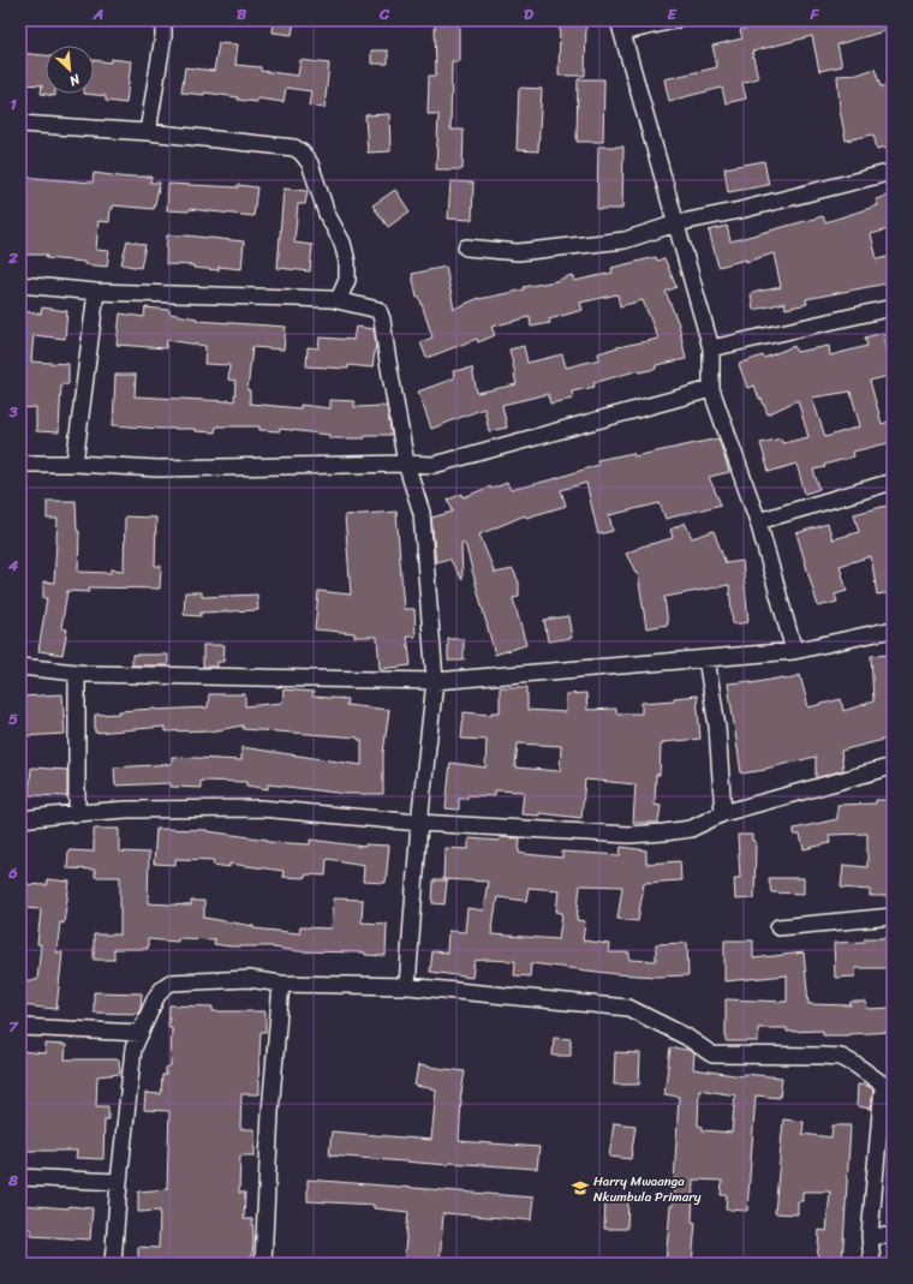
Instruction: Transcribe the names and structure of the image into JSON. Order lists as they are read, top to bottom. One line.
{"places":{"school or university":["Harry Mwaanga Nkumbula Primary"]},"north":"bottom right","grid":{"columns":["A","B","C","D","E","F"],"rows":["1","2","3","4","5","6","7","8"]}}
